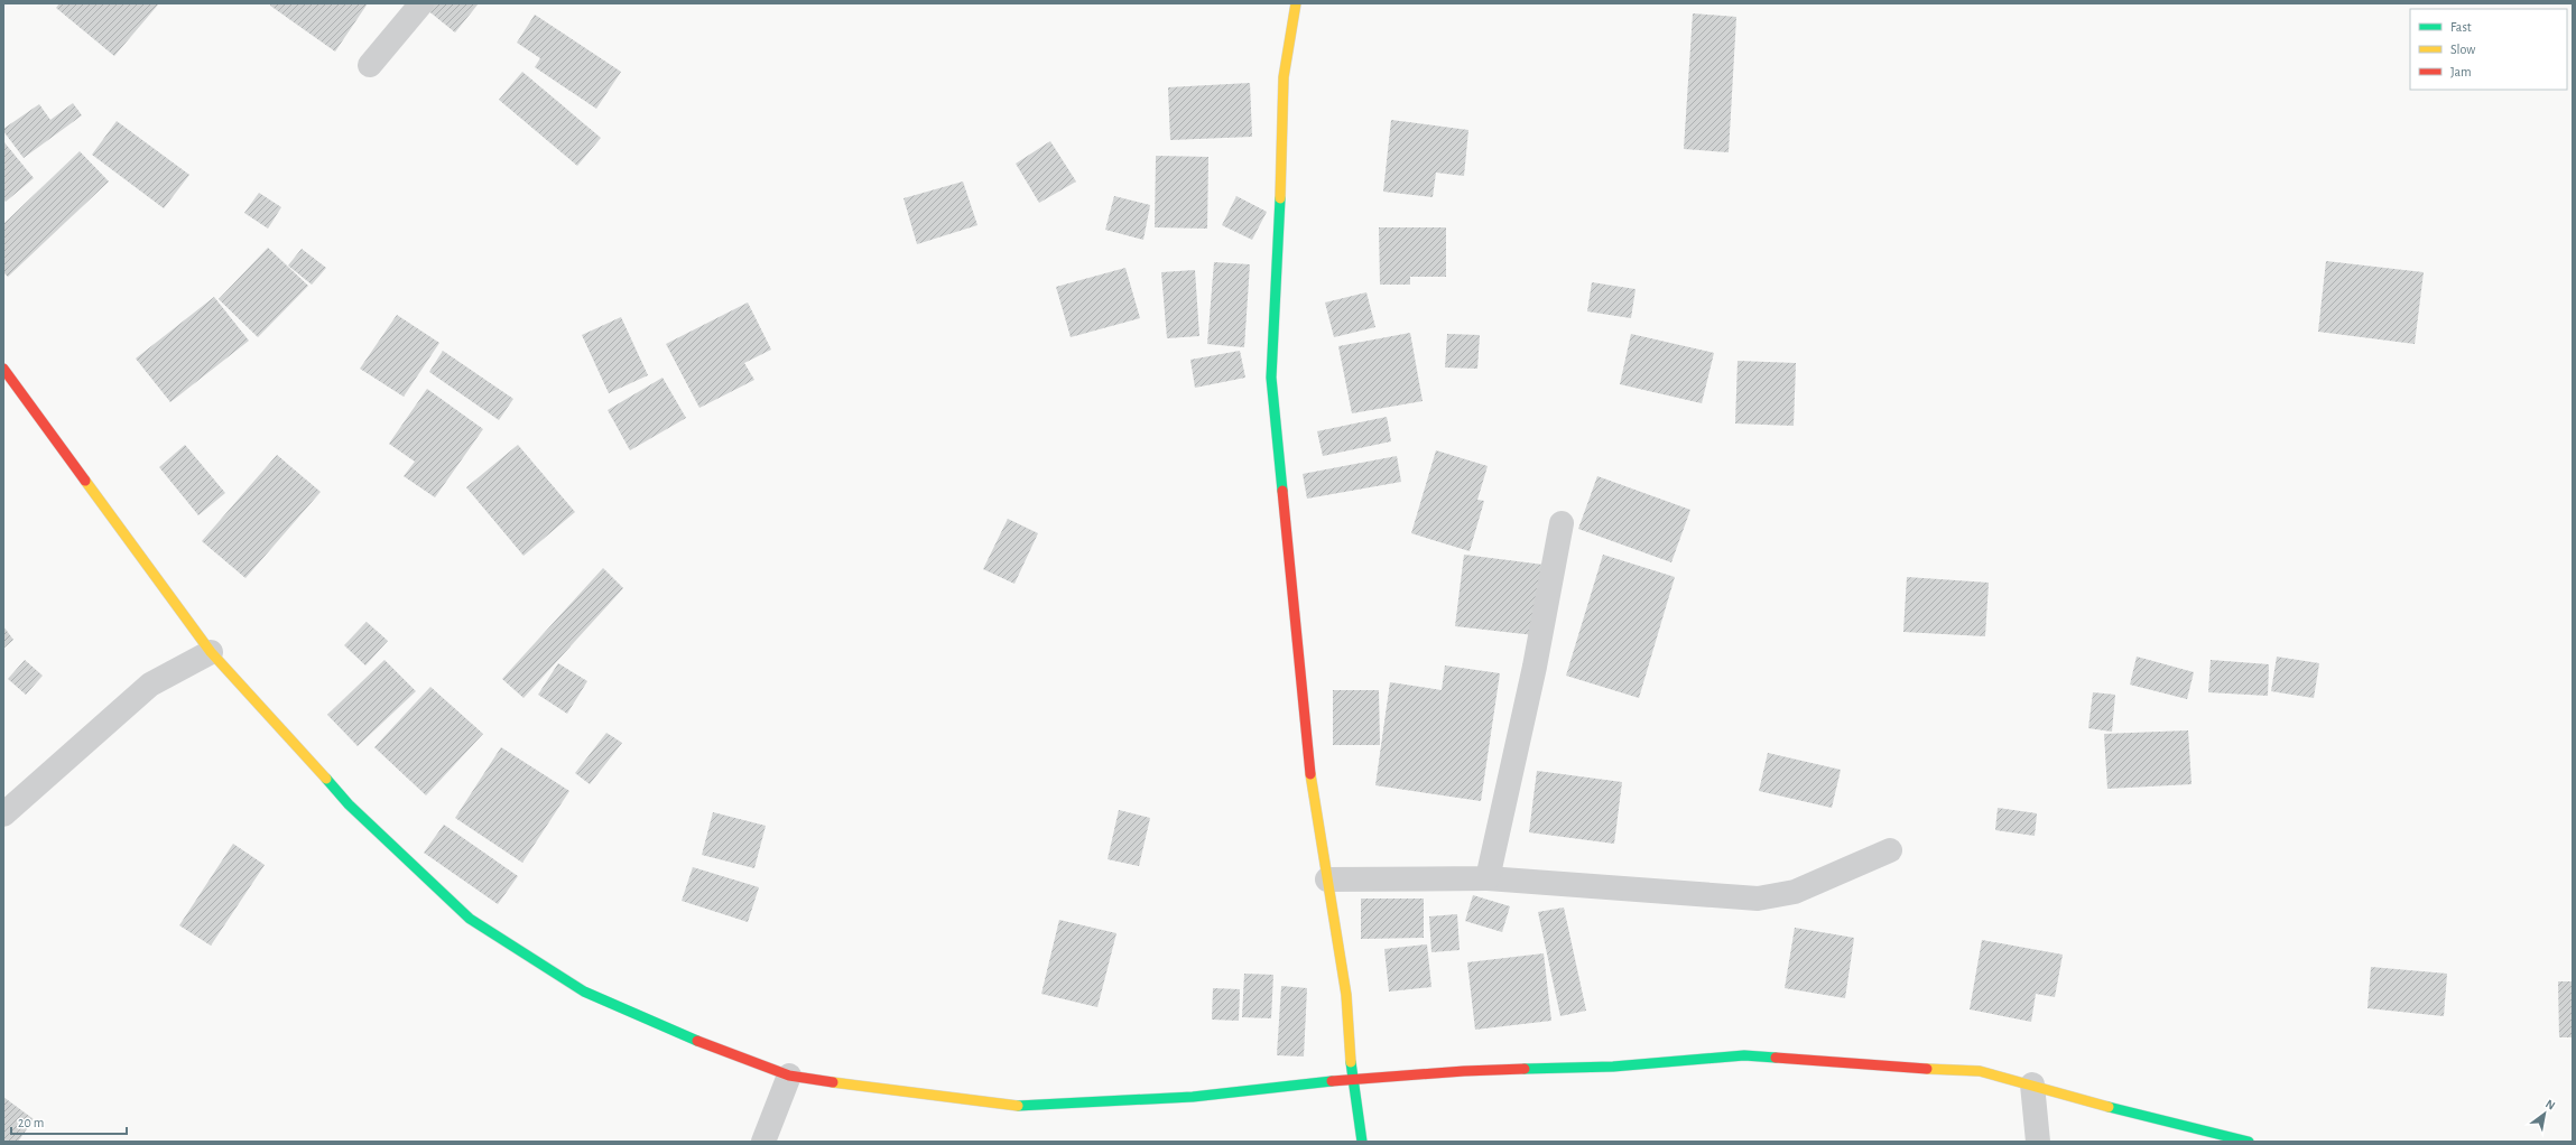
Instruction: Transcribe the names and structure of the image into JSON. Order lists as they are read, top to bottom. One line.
{"legend":["Fast","Slow","Jam"],"scale_bar":"20 m","north":"top right"}
